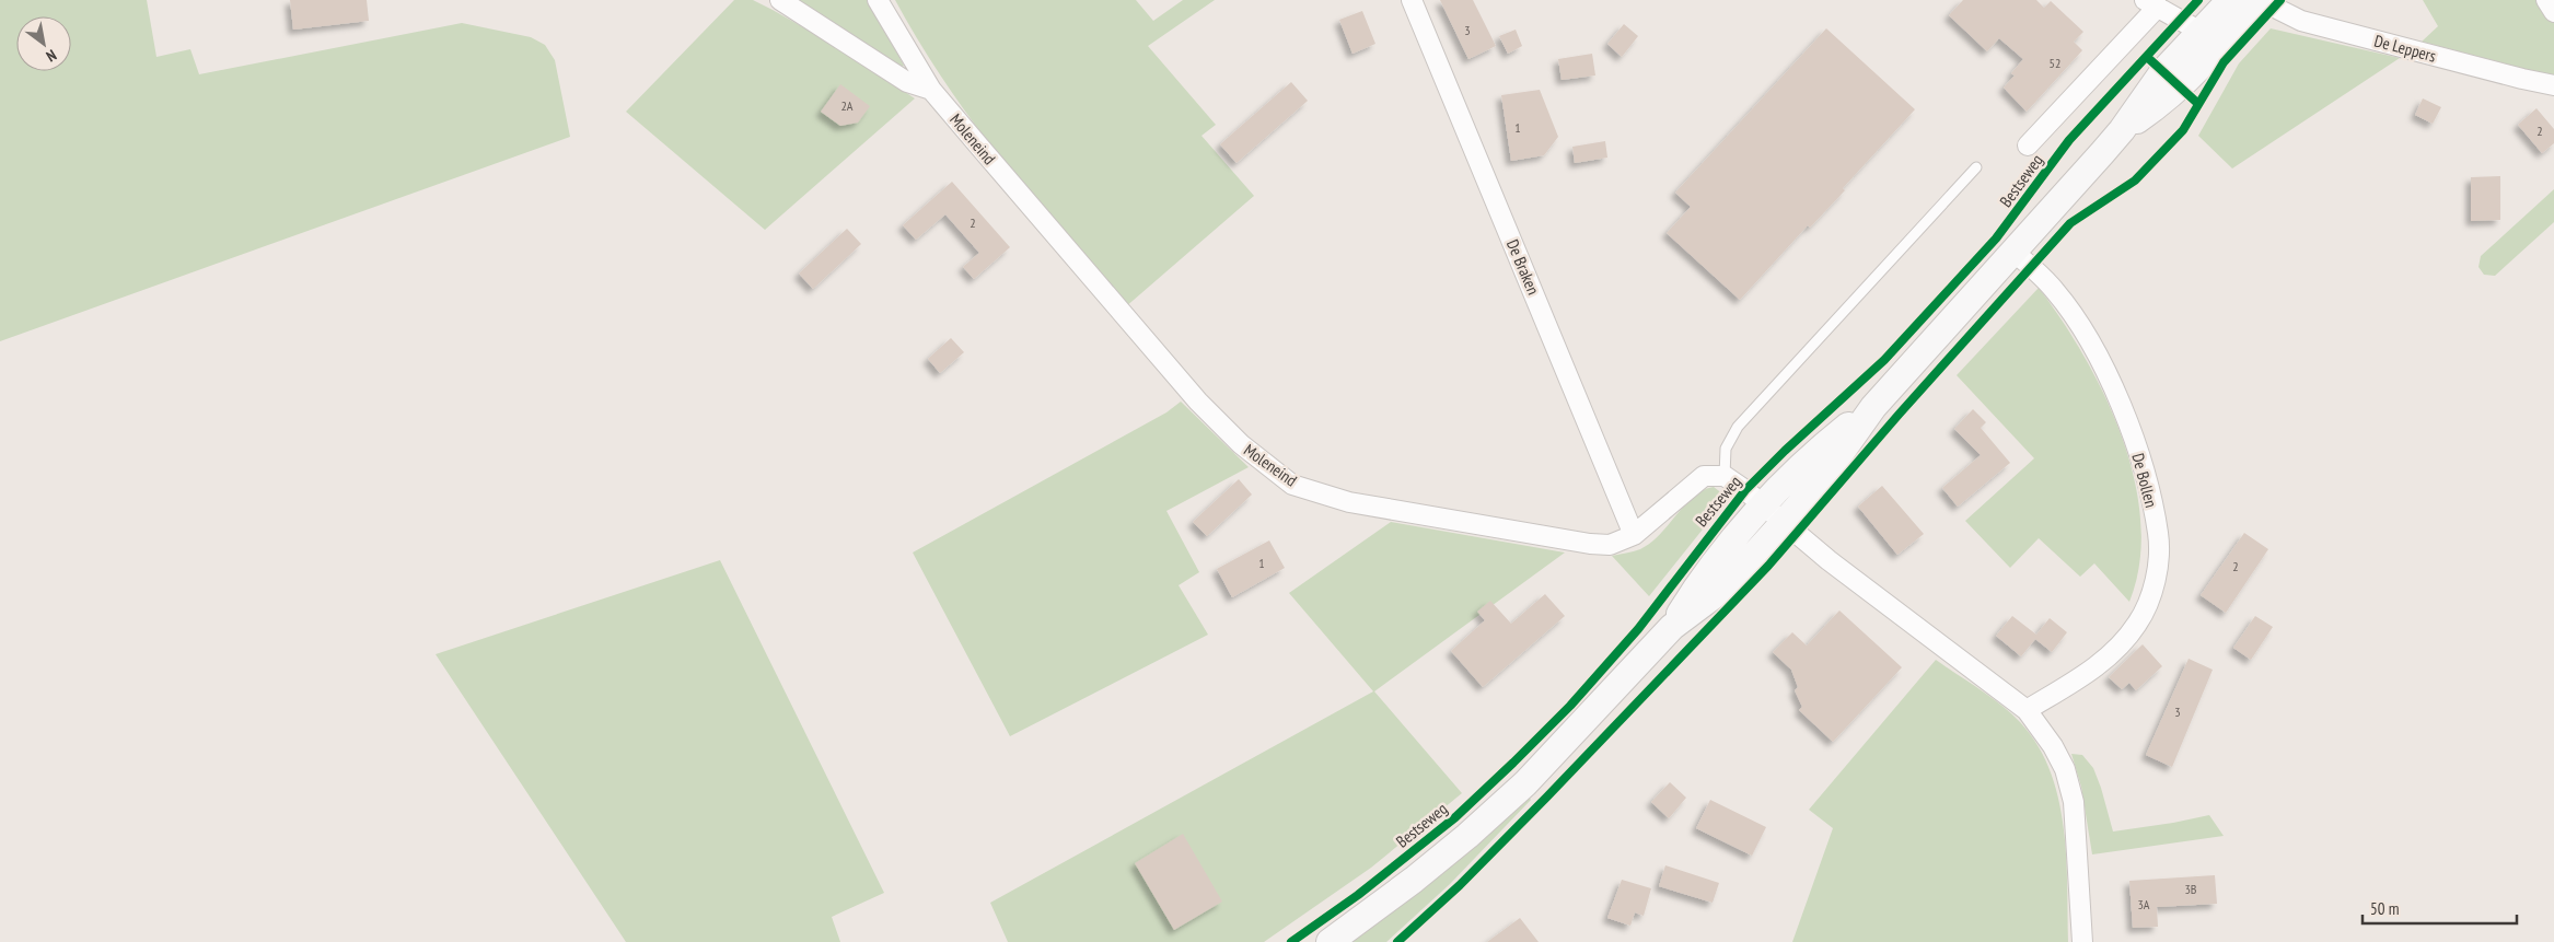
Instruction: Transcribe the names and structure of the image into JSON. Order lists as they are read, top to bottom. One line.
{"streets":{"street":["De Leppers","Moleneind","Bestseweg","De Braken","De Bollen"]},"crossings":[["Moleneind","De Braken"]],"house_numbers":["3","52","2A","1","2","2","1","2","3","3B","3A"],"scale_bar":"50 m","north":"bottom right"}
